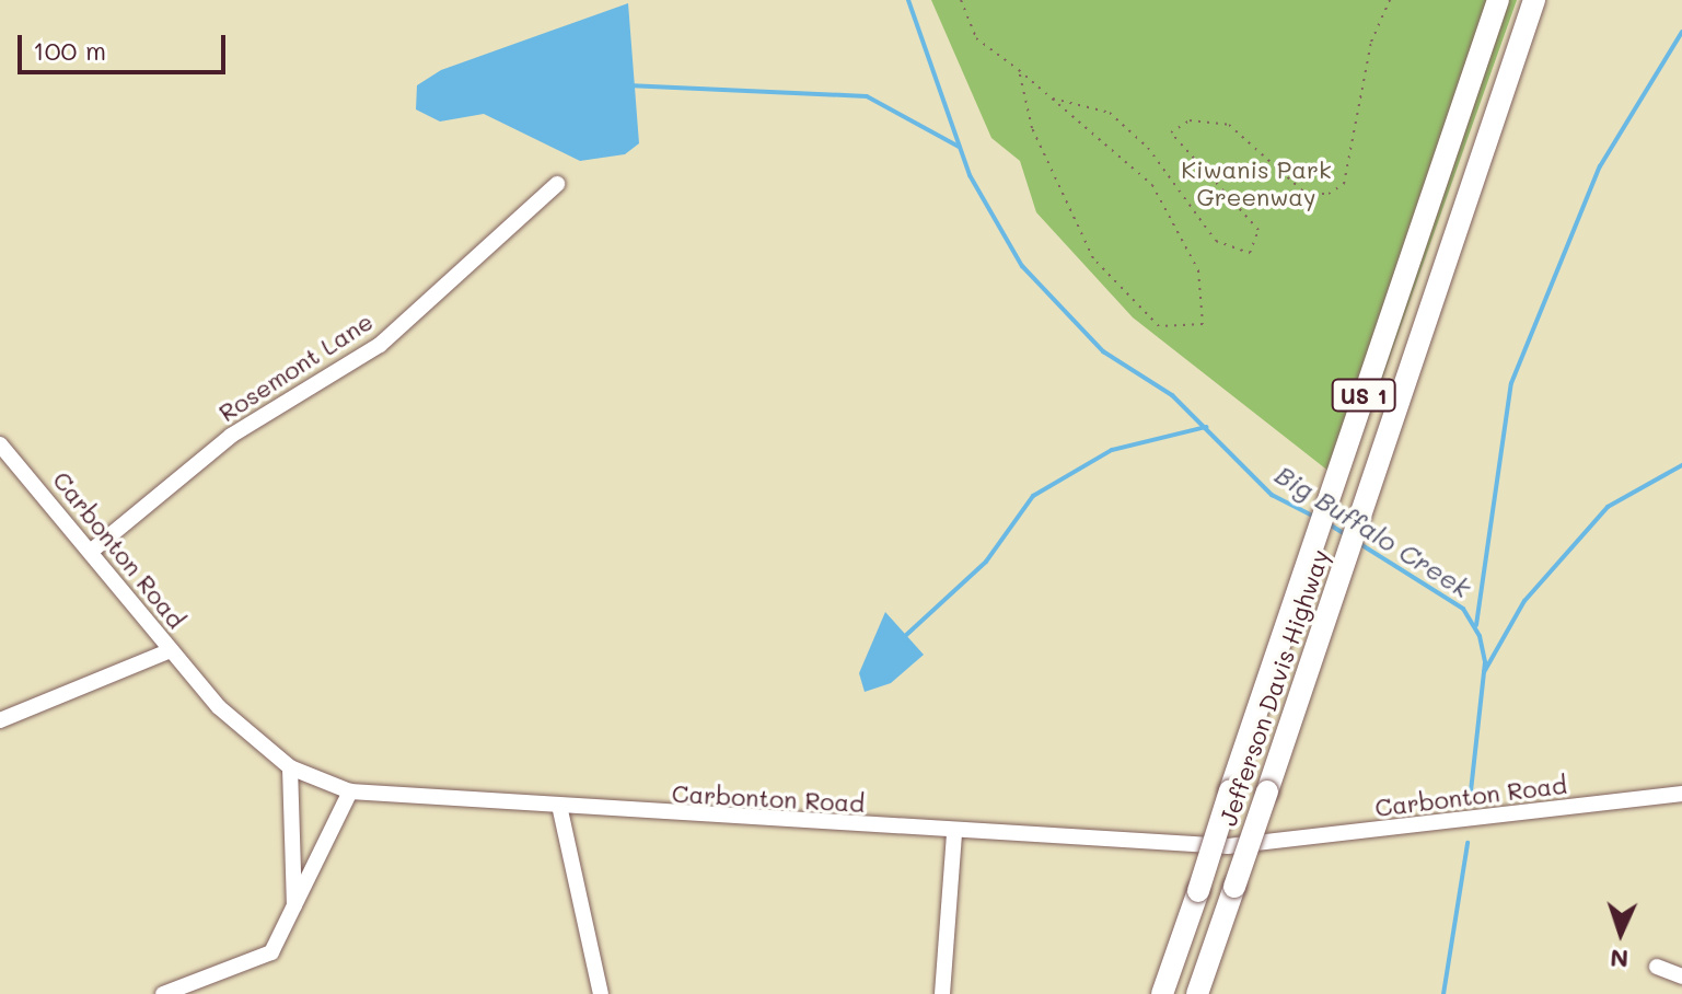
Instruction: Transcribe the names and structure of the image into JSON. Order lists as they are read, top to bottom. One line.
{"streets":{"highway":["US 1","Jefferson Davis Highway"],"street":["Rosemont Lane","Carbonton Road"]},"crossings":[["Rosemont Lane","Carbonton Road"]],"water":["Big Buffalo Creek"],"parks":["Kiwanis Park Greenway"],"scale_bar":"100 m","north":"bottom"}
